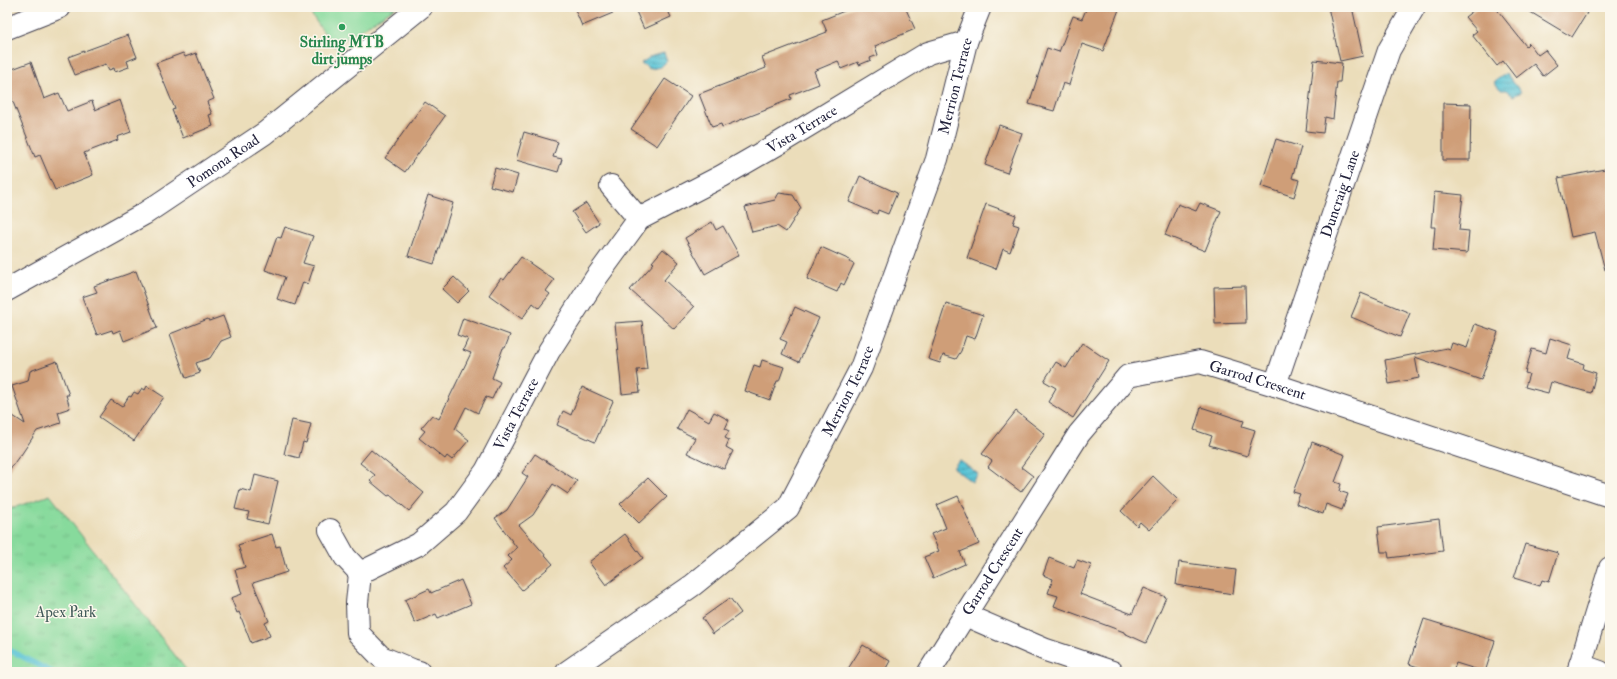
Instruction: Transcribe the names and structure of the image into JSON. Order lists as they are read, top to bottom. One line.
{"streets":{"main road":["Merrion Terrace","Vista Terrace","Pomona Road","Duncraig Lane","Garrod Crescent"]},"crossings":[["Merrion Terrace","Vista Terrace"],["Duncraig Lane","Garrod Crescent"]],"parks":["Apex Park"],"places":["Stirling MTB dirt jumps"]}
